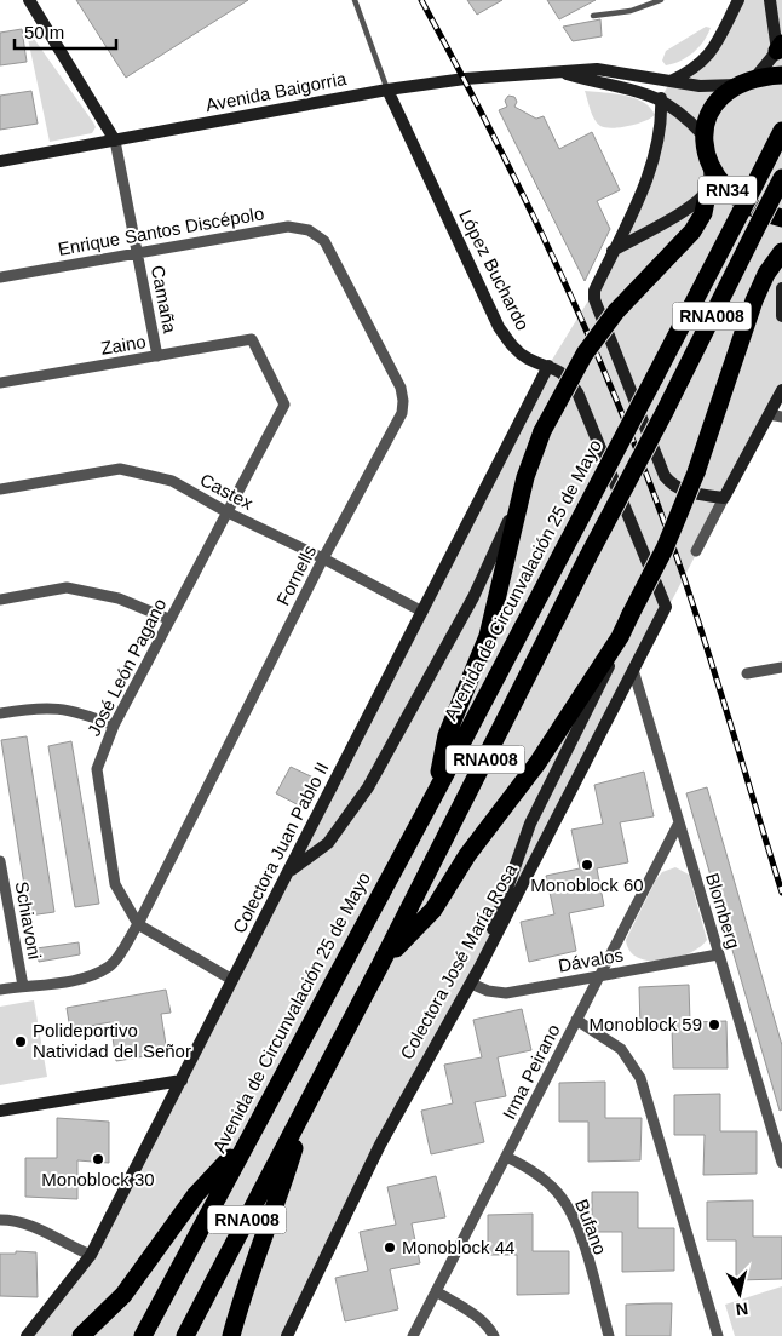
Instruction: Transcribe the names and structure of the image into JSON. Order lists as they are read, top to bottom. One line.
{"streets":{"highway":["RN34","RNA008","Avenida de Circunvalación 25 de Mayo"],"main road":["Avenida Baigorria","López Buchardo","Colectora Juan Pablo II","Colectora José María Rosa"],"street":["Enrique Santos Discépolo","Camaña","Zaino","Castex","Fornells","José León Pagano","Blomberg","Schiavoni","Dávalos","Irma Peirano","Bufano"]},"crossings":[["Avenida Baigorria","RN34"],["Avenida Baigorria","López Buchardo"],["Avenida Baigorria","Camaña"],["Enrique Santos Discépolo","Camaña"],["Enrique Santos Discépolo","Fornells"],["López Buchardo","Colectora Juan Pablo II"],["López Buchardo","Colectora José María Rosa"],["Camaña","Zaino"],["RNA008","Avenida de Circunvalación 25 de Mayo"],["Zaino","José León Pagano"],["Castex","Fornells"],["Castex","José León Pagano"],["Castex","Colectora Juan Pablo II"],["Fornells","José León Pagano"],["Fornells","Schiavoni"],["José León Pagano","Colectora Juan Pablo II"],["Blomberg","Dávalos"],["Blomberg","Colectora José María Rosa"],["Blomberg","Irma Peirano"],["Dávalos","Colectora José María Rosa"],["Dávalos","Irma Peirano"],["Irma Peirano","Bufano"]],"places":["Monoblock 60","Monoblock 59","Polideportivo Natividad del Señor","Monoblock 30","Monoblock 44"],"scale_bar":"50 m","north":"bottom"}
